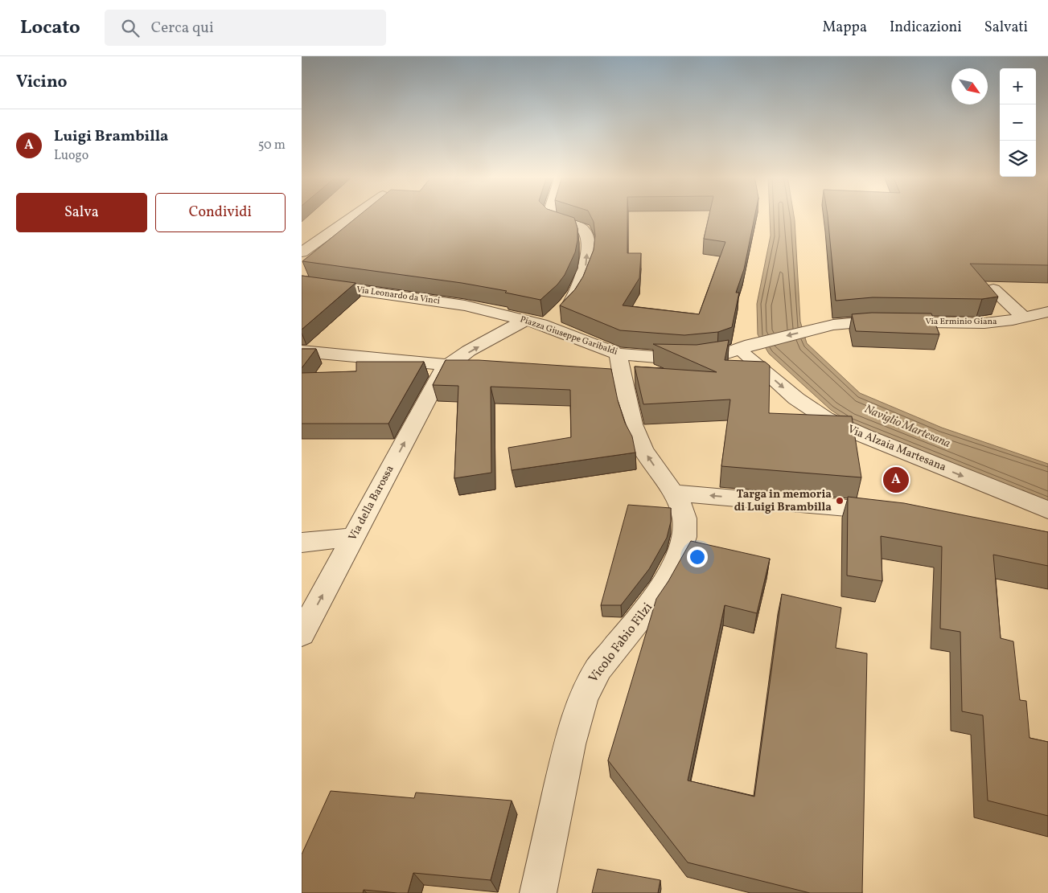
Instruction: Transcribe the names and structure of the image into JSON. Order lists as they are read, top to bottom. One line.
{"streets":{"street":["Via Leonardo da Vinci","Via Erminio Giana","Piazza Giuseppe Garibaldi","Via Alzaia Martesana","Via della Barossa","Vicolo Fabio Filzi"]},"crossings":[["Via Leonardo da Vinci","Piazza Giuseppe Garibaldi"],["Via Erminio Giana","Piazza Giuseppe Garibaldi"],["Via Erminio Giana","Via Alzaia Martesana"],["Piazza Giuseppe Garibaldi","Via Alzaia Martesana"],["Piazza Giuseppe Garibaldi","Vicolo Fabio Filzi"]],"one_way":["Via della Barossa"],"water":["Naviglio Martesana"],"places":["Targa in memoria di Luigi Brambilla"],"north":"bottom right","page":{"header":"Locato","search":"Cerca qui","nav":["Mappa","Indicazioni","Salvati"],"heading":"Vicino","map_buttons":["+","−"],"list":[{"mark":"A","name":"Luigi Brambilla","note":"Luogo","value":"50 m"}],"buttons":["Salva","Condividi"],"pins":"A"}}
